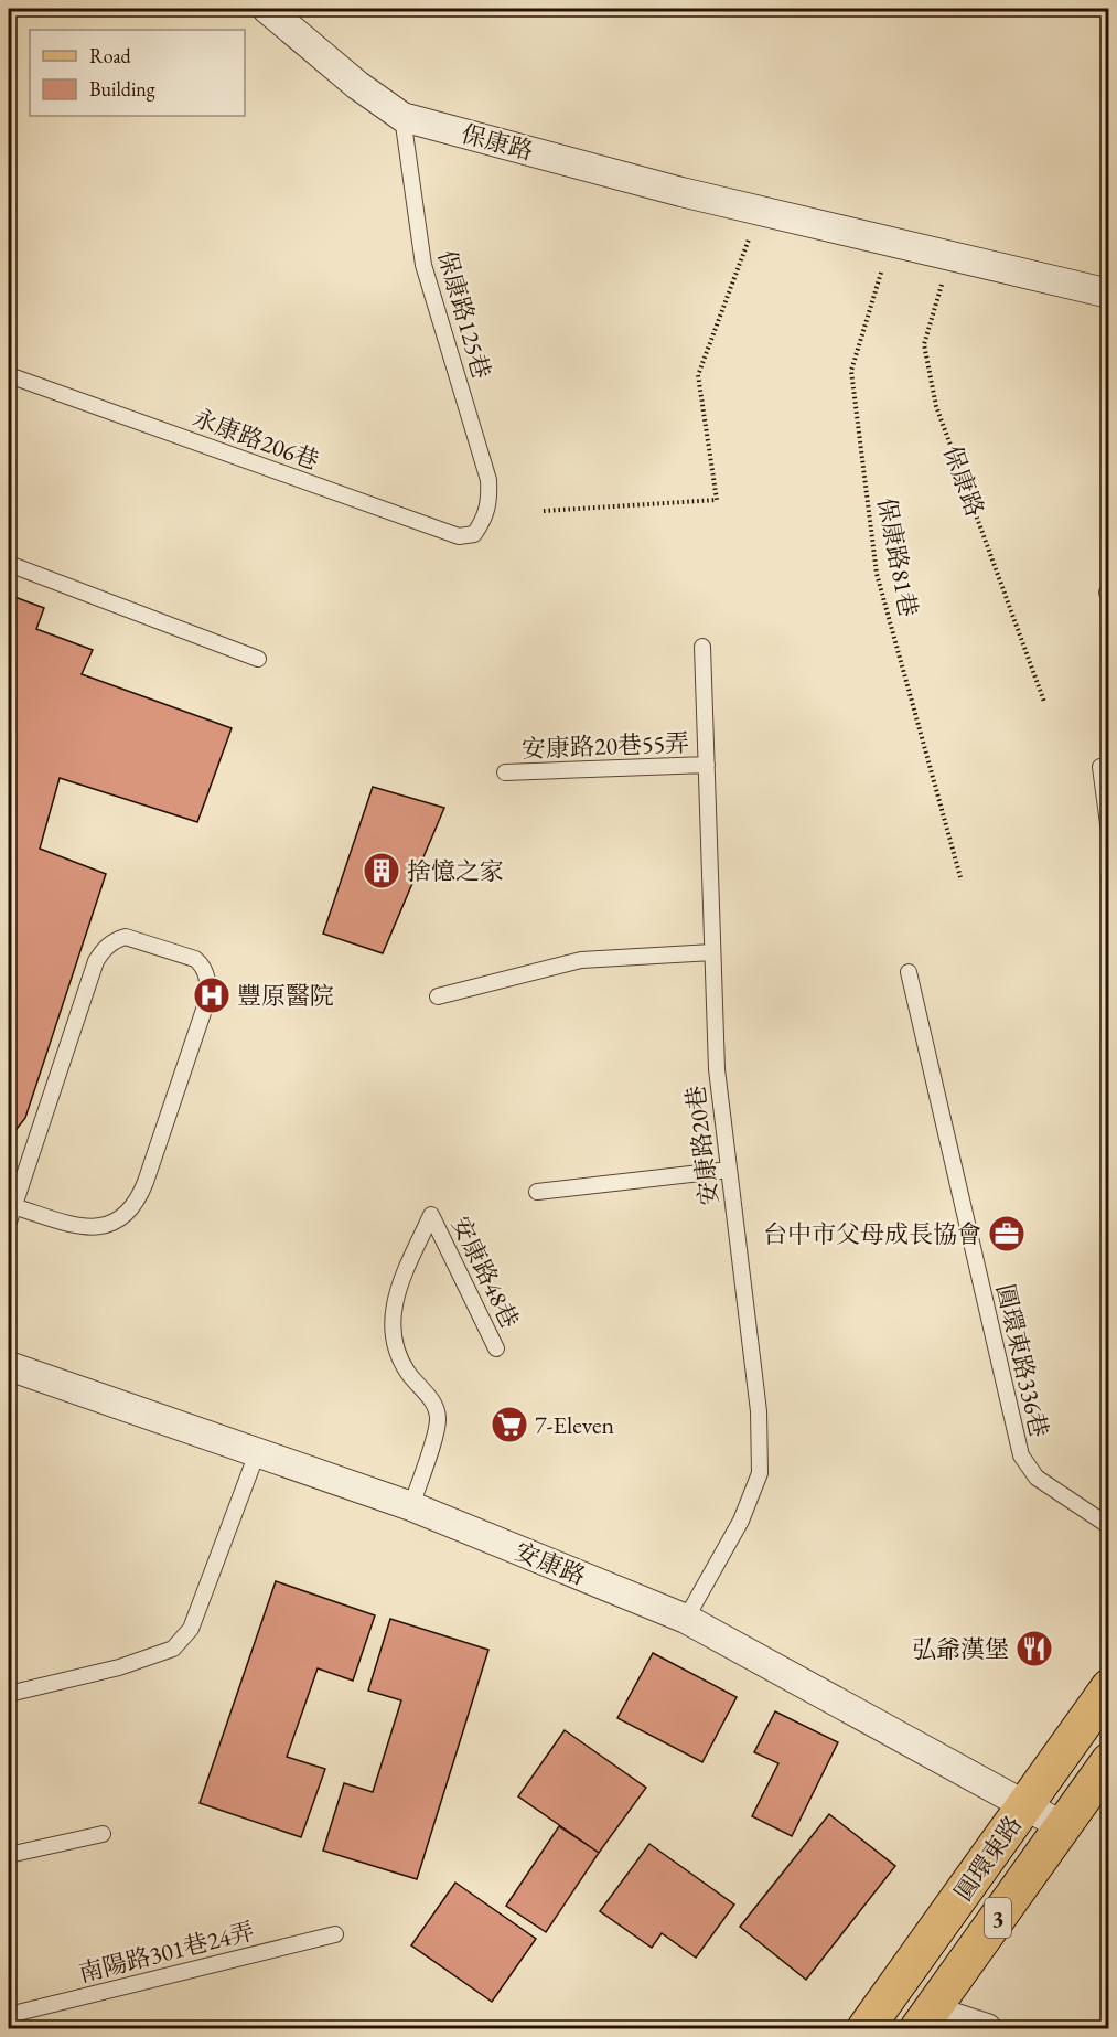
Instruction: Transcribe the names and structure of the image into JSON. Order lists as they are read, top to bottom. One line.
{"streets":{"main road":["圓環東路","3"],"street":["保康路","安康路"],"lane":["保康路125巷","永康路206巷","安康路20巷55弄","安康路20巷","安康路48巷","圓環東路336巷","南陽路301巷24弄"],"path":["保康路81巷"]},"crossings":[["保康路","保康路125巷"],["保康路","保康路81巷"],["保康路125巷","永康路206巷"],["安康路20巷55弄","安康路20巷"],["安康路20巷","安康路"],["安康路48巷","安康路"],["安康路","圓環東路"]],"places":{"building":["捨憶之家"],"hospital":["豐原醫院"],"office":["台中市父母成長協會"],"supermarket":["7-Eleven"],"restaurant":["弘爺漢堡"]},"legend":["Road","Building"]}
